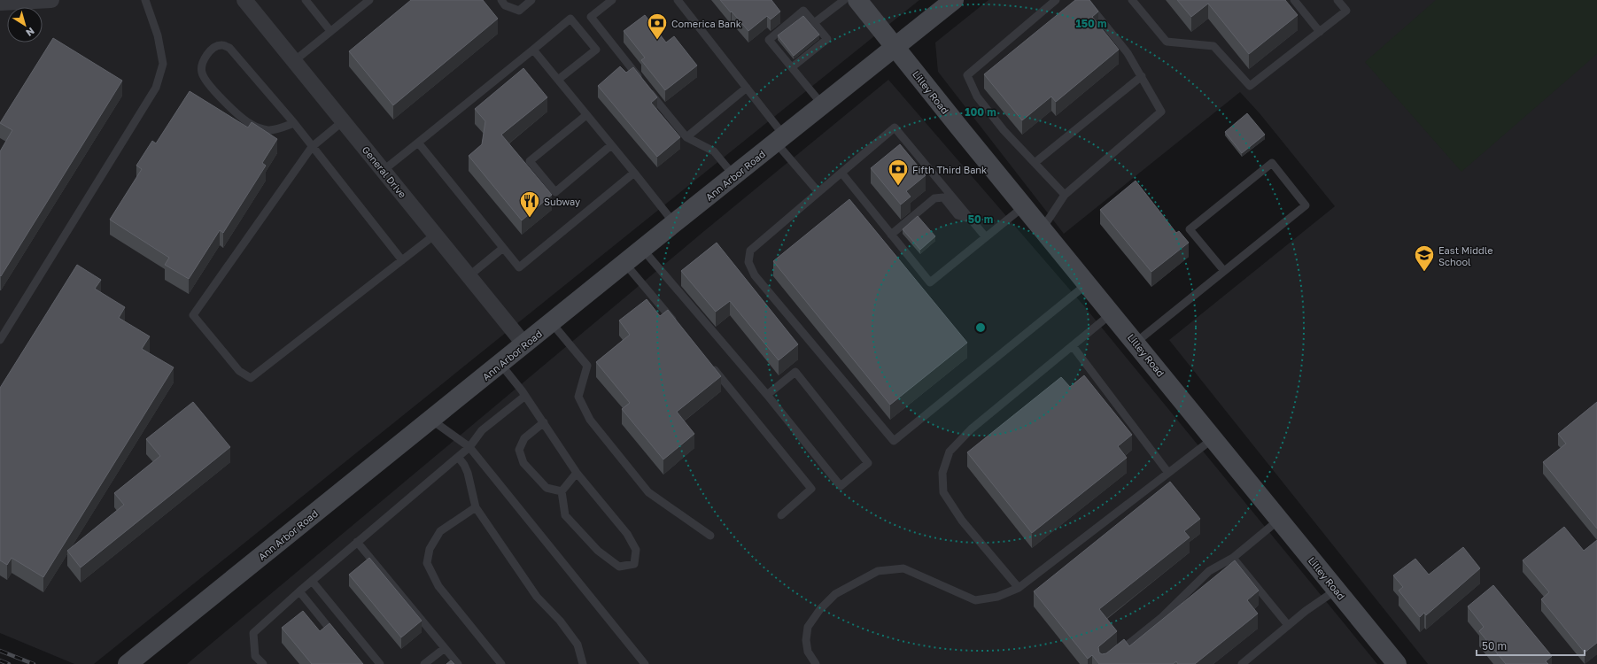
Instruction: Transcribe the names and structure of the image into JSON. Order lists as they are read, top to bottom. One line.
{"streets":{"main road":["Lilley Road","Ann Arbor Road"],"street":["General Drive"]},"crossings":[["Lilley Road","Ann Arbor Road"],["General Drive","Ann Arbor Road"]],"places":{"bank":["Comerica Bank","Fifth Third Bank"],"restaurant":["Subway"],"school or university":["East Middle School"]},"scale_bar":"50 m","north":"bottom right","rings":["150 m","100 m","50 m"]}
